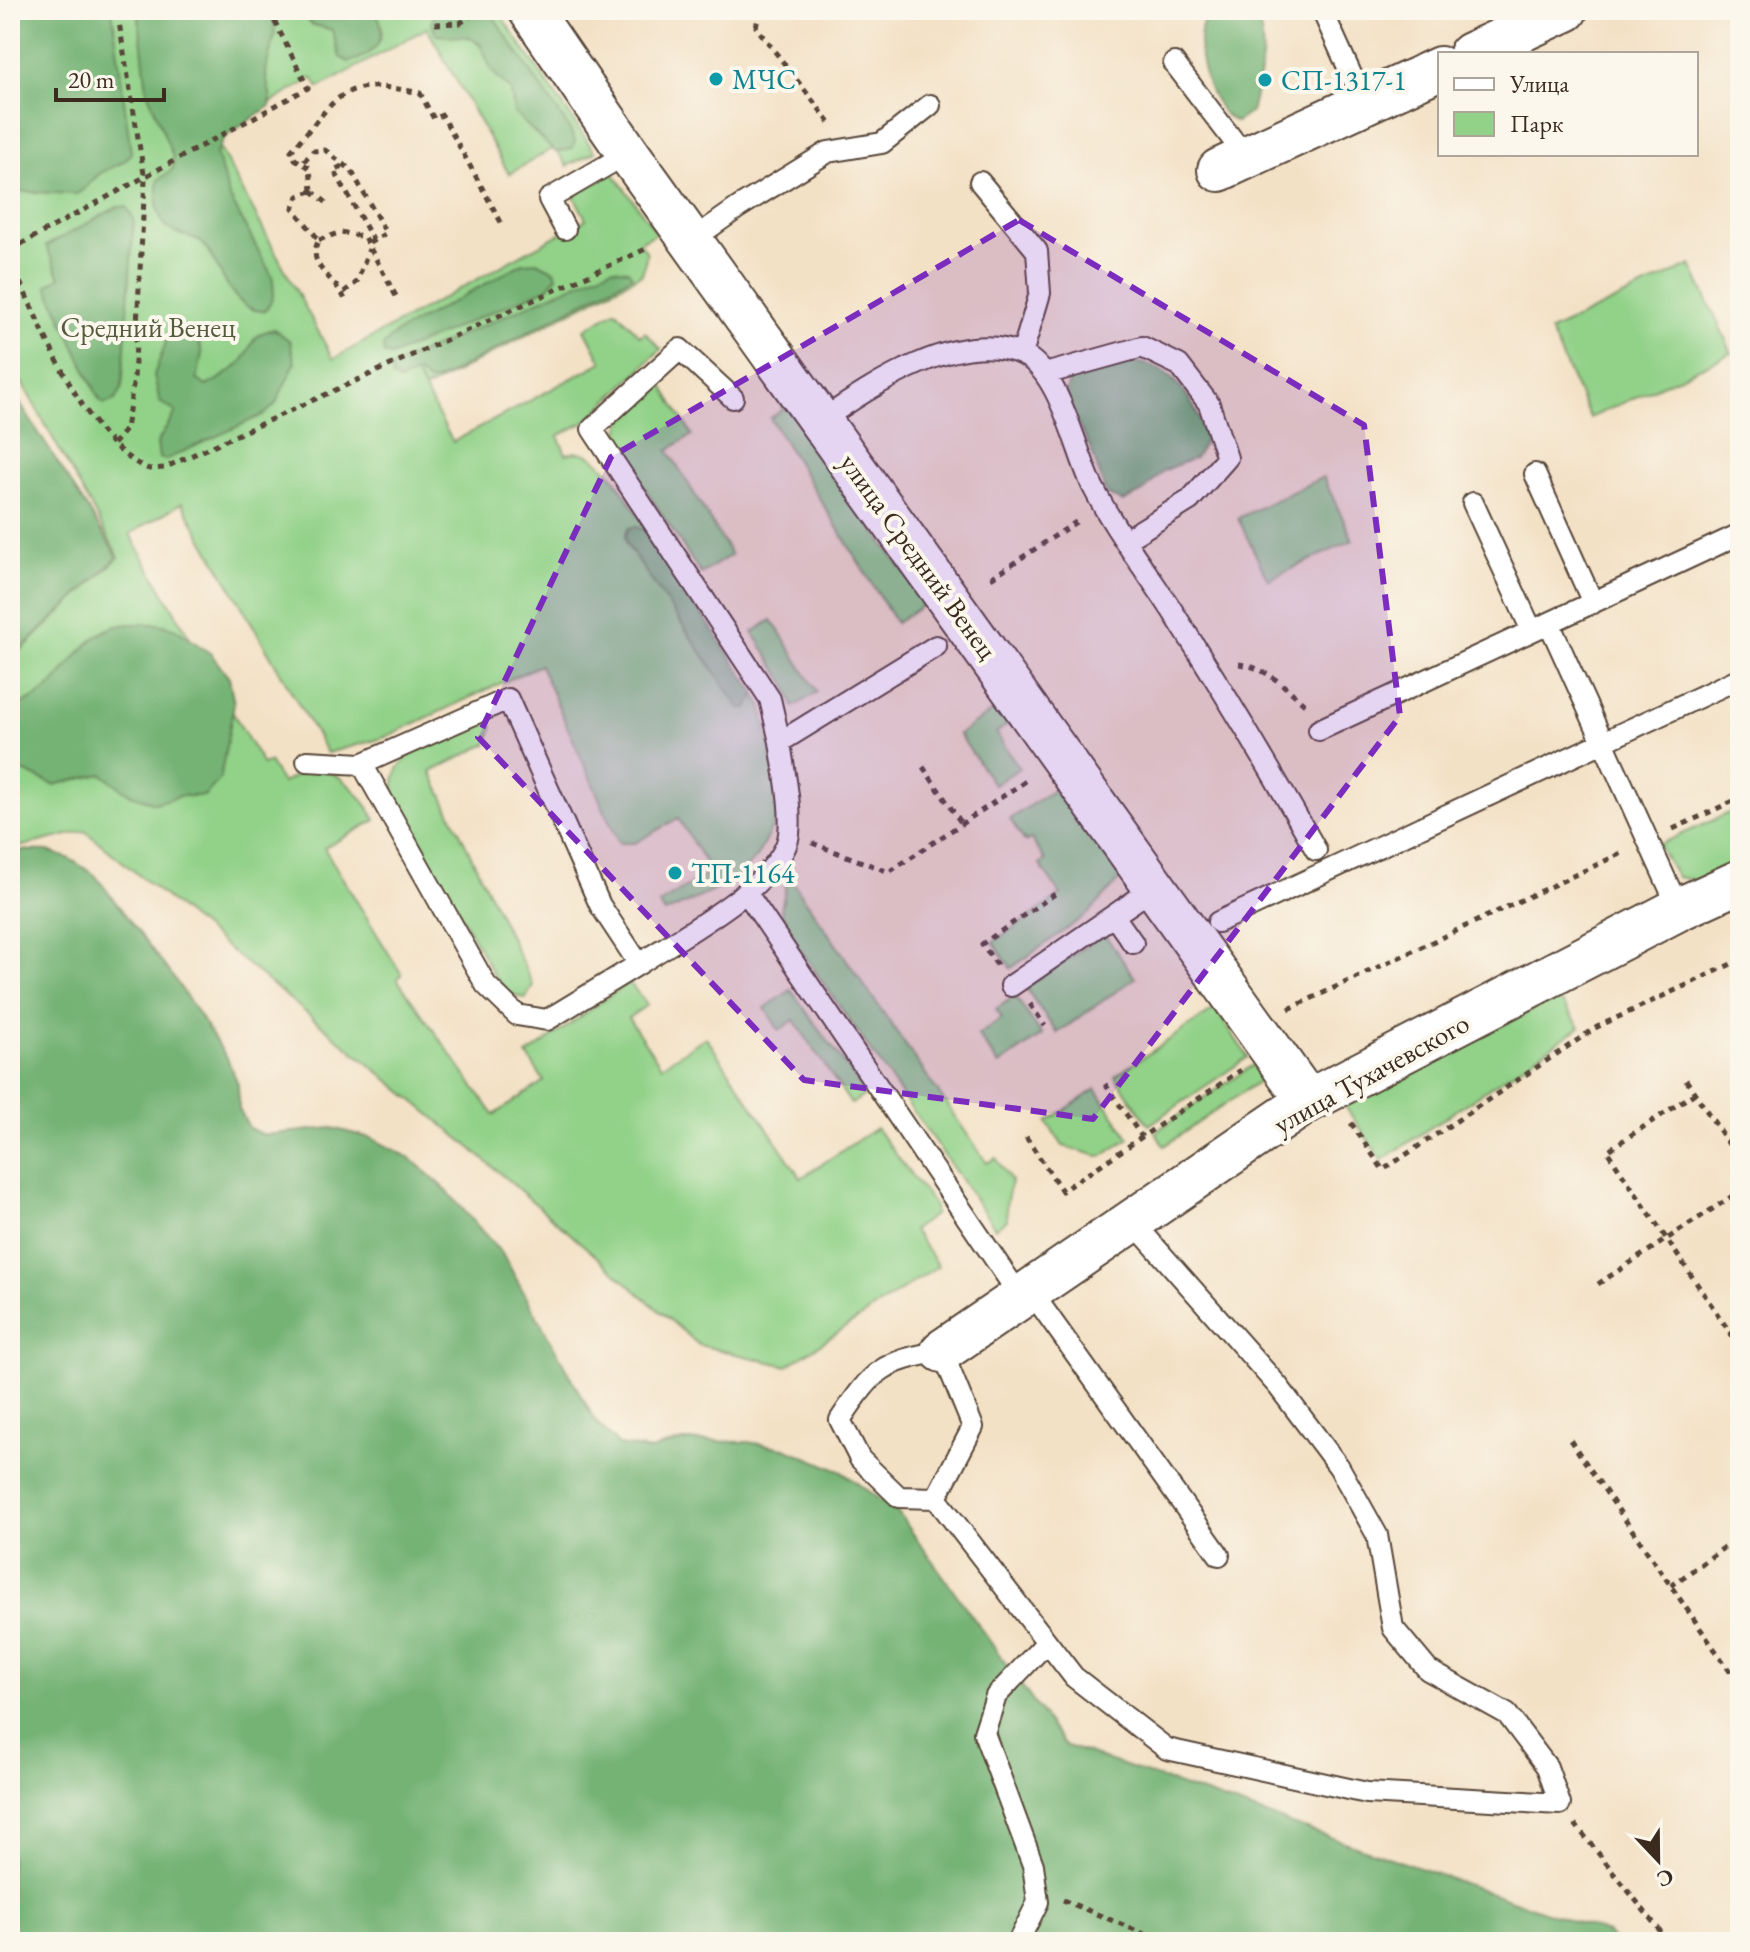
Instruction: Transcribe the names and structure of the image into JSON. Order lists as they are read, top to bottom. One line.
{"streets":{"street":["улица Средний Венец","улица Тухачевского"]},"crossings":[["улица Средний Венец","улица Тухачевского"]],"parks":["Средний Венец"],"places":["МЧС","СП-1317-1","ТП-1164"],"legend":["Улица","Парк"],"scale_bar":"20 m","north":"bottom"}
